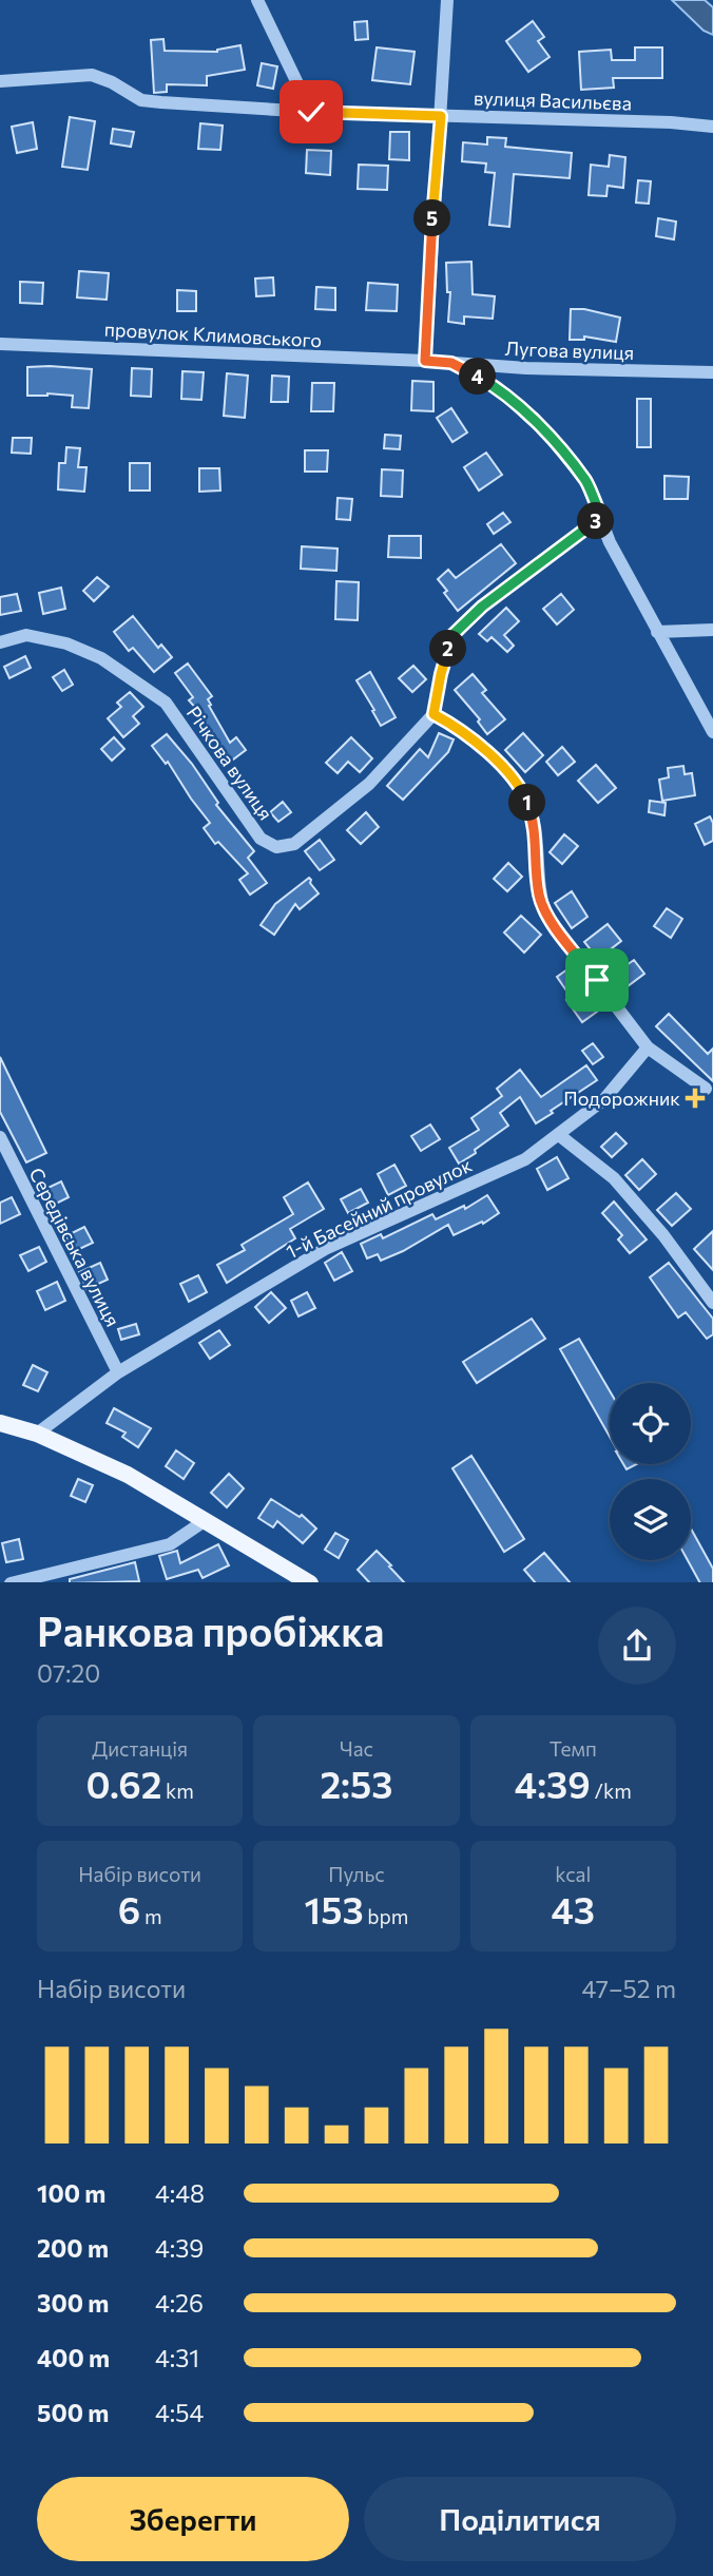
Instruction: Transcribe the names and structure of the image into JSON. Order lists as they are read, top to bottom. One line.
{"streets":{"street":["вулиця Васильєва","провулок Климовського","Лугова вулиця","Річкова вулиця","1-й Басейний провулок","Середівська вулиця"]},"crossings":[["провулок Климовського","Лугова вулиця"],["1-й Басейний провулок","Середівська вулиця"]],"places":{"health":["Подорожник"]},"page":{"pins":["5","4","3","2","1"],"heading":["Ранкова пробіжка","07:20"],"stats":[["Дистанція","0.62 km"],["Час","2:53"],["Темп","4:39 /km"],["Набір висоти","6 m"],["Пульс","153 bpm"],["kcal","43"]],"chart":["Набір висоти","47–52 m"],"list":[{"name":"100 m","note":"4:48"},{"name":"200 m","note":"4:39"},{"name":"300 m","note":"4:26"},{"name":"400 m","note":"4:31"},{"name":"500 m","note":"4:54"}],"buttons":["Зберегти","Поділитися"]}}
